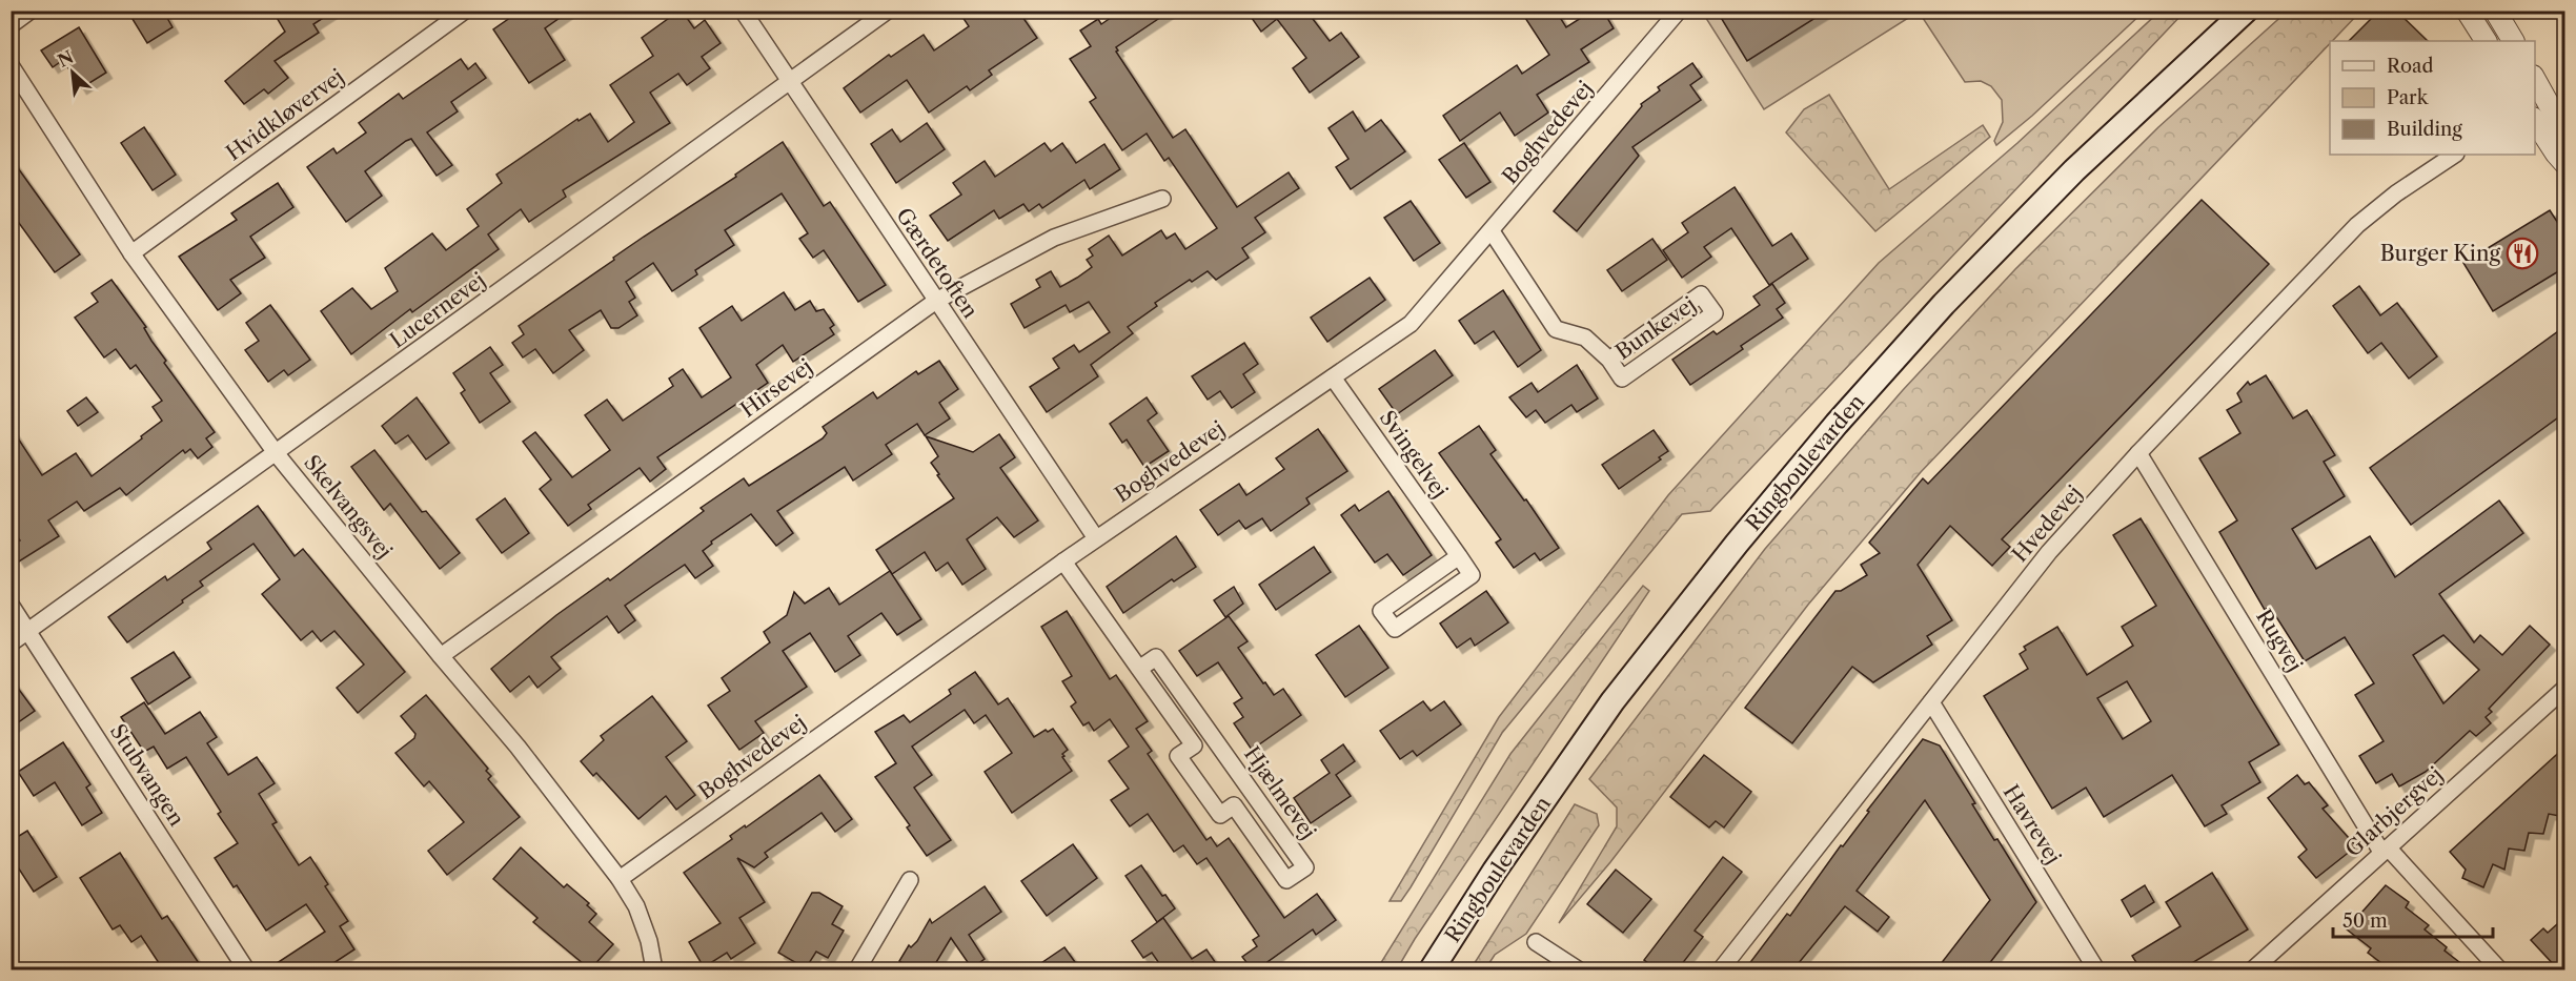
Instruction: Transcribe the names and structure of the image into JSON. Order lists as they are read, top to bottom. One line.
{"streets":{"main road":["Ringboulevarden"],"street":["Hvidkløvervej","Boghvedevej","Gærdetoften","Lucernevej","Bunkevej","Hirsevej","Svingelvej","Skelvangsvej","Hvedevej","Rugvej","Stubvangen","Hjælmevej","Glarbjergvej","Havrevej"]},"crossings":[["Hvidkløvervej","Skelvangsvej"],["Boghvedevej","Gærdetoften"],["Boghvedevej","Bunkevej"],["Boghvedevej","Svingelvej"],["Boghvedevej","Skelvangsvej"],["Boghvedevej","Hjælmevej"],["Gærdetoften","Lucernevej"],["Gærdetoften","Hirsevej"],["Lucernevej","Skelvangsvej"],["Lucernevej","Stubvangen"],["Hirsevej","Skelvangsvej"],["Hvedevej","Rugvej"],["Hvedevej","Havrevej"],["Rugvej","Glarbjergvej"]],"places":{"restaurant":["Burger King"]},"legend":["Road","Park","Building"],"scale_bar":"50 m","north":"top left"}
